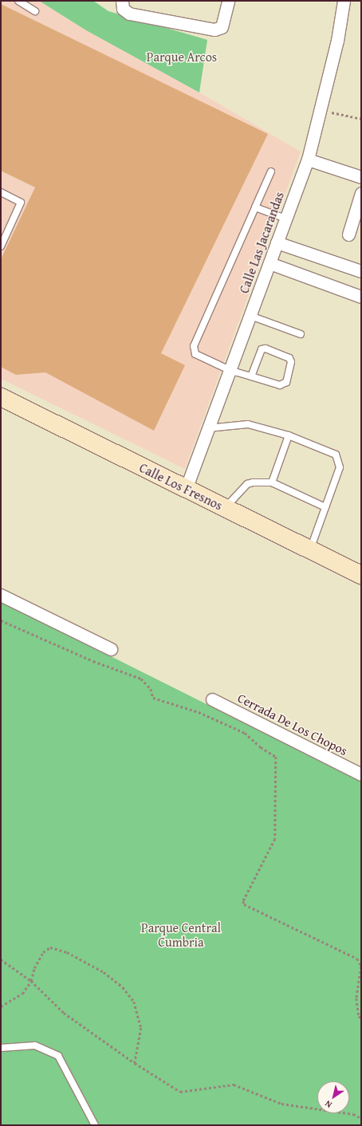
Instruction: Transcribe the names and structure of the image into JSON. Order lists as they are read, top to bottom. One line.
{"streets":{"street":["Calle Las Jacarandas","Calle Los Fresnos","Cerrada De Los Chopos"]},"crossings":[["Calle Las Jacarandas","Calle Los Fresnos"]],"parks":["Parque Arcos","Parque Central Cumbria"],"north":"bottom left"}
